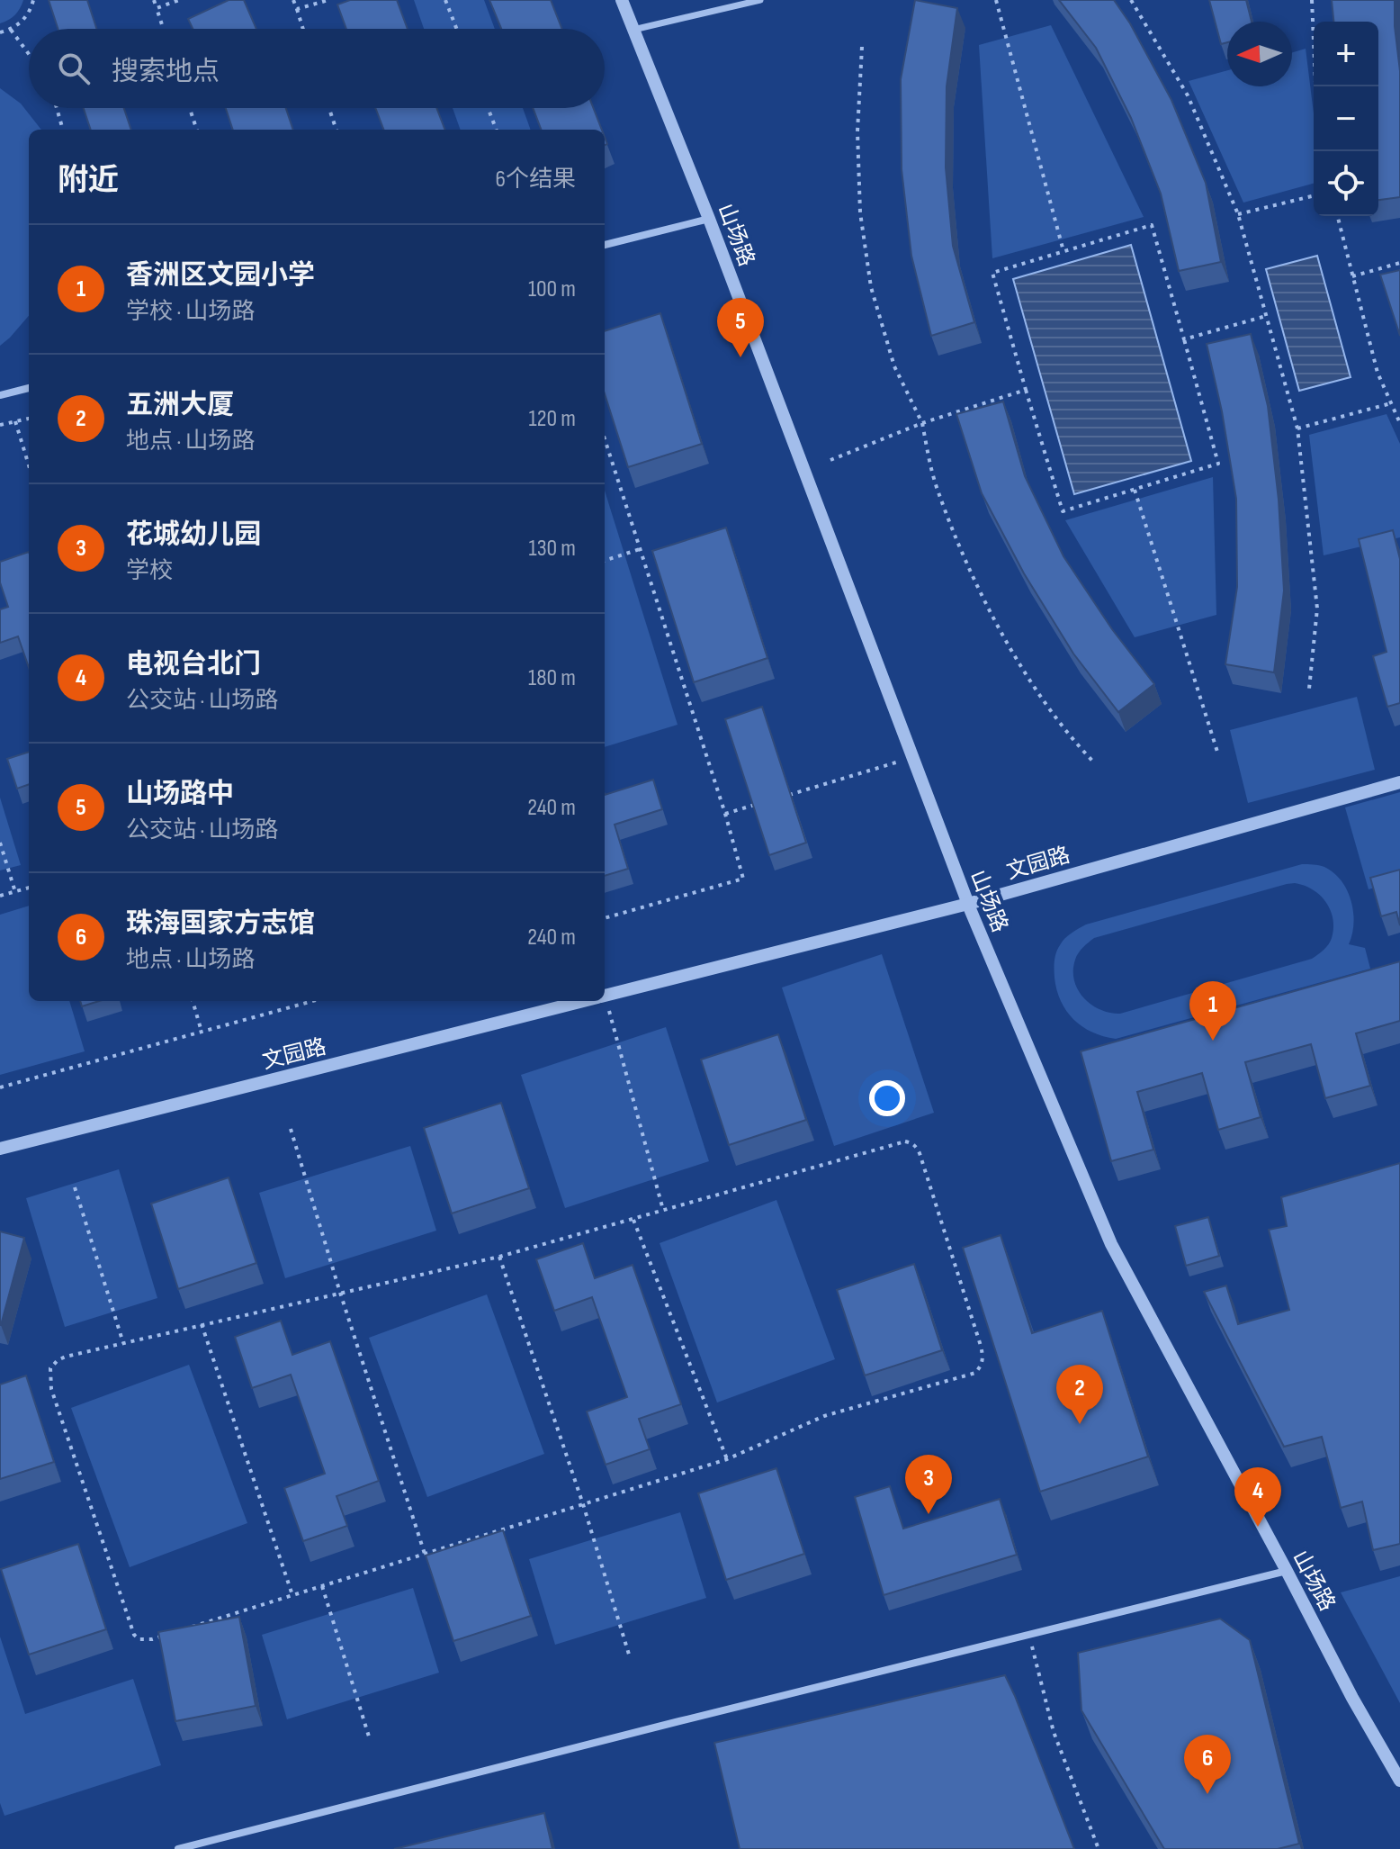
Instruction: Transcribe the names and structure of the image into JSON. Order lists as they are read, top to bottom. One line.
{"streets":{"street":["山场路","文园路"]},"crossings":[["山场路","文园路"]],"north":"left","page":{"map_buttons":["+","−"],"search":"搜索地点","heading":["附近","6个结果"],"list":[{"mark":"1","name":"香洲区文园小学","note":"学校 · 山场路","value":"100 m"},{"mark":"2","name":"五洲大厦","note":"地点 · 山场路","value":"120 m"},{"mark":"3","name":"花城幼儿园","note":"学校","value":"130 m"},{"mark":"4","name":"电视台北门","note":"公交站 · 山场路","value":"180 m"},{"mark":"5","name":"山场路中","note":"公交站 · 山场路","value":"240 m"},{"mark":"6","name":"珠海国家方志馆","note":"地点 · 山场路","value":"240 m"}],"pins":["5","1","2","3","4","6"]}}
